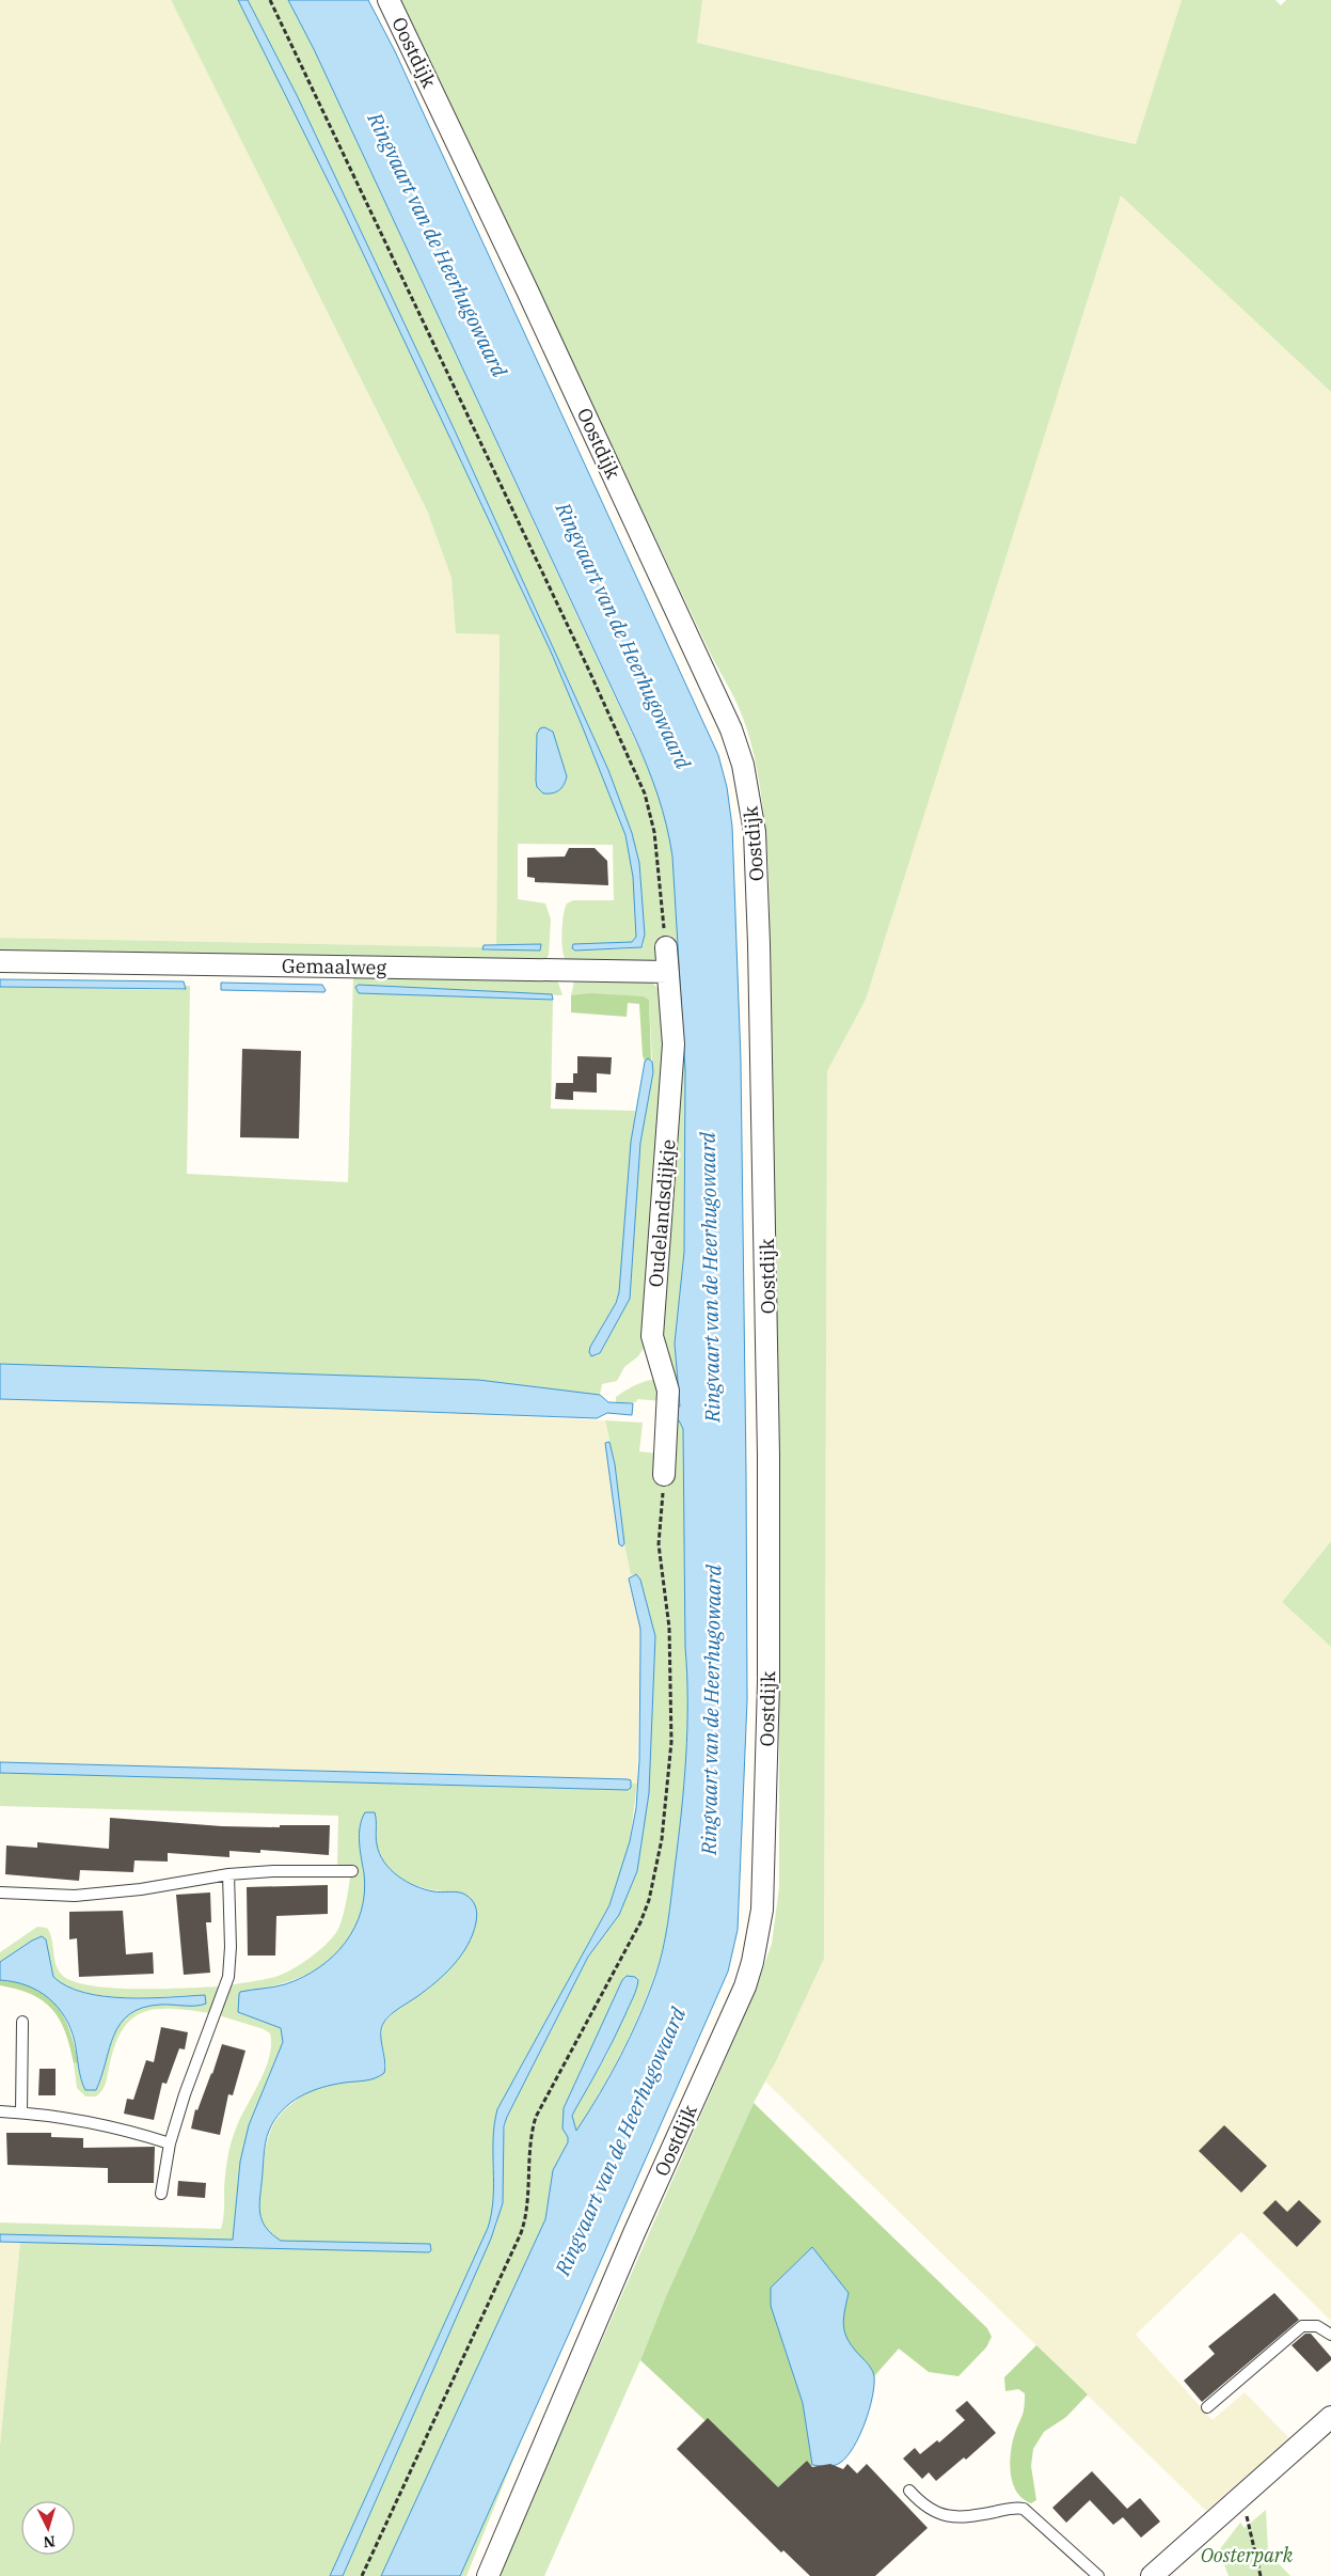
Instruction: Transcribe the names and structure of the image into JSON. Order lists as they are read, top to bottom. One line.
{"streets":{"street":["Oostdijk","Gemaalweg","Oudelandsdijkje"]},"crossings":[["Gemaalweg","Oudelandsdijkje"]],"water":["Ringvaart van de Heerhugowaard"],"parks":["Oosterpark"],"north":"bottom"}
